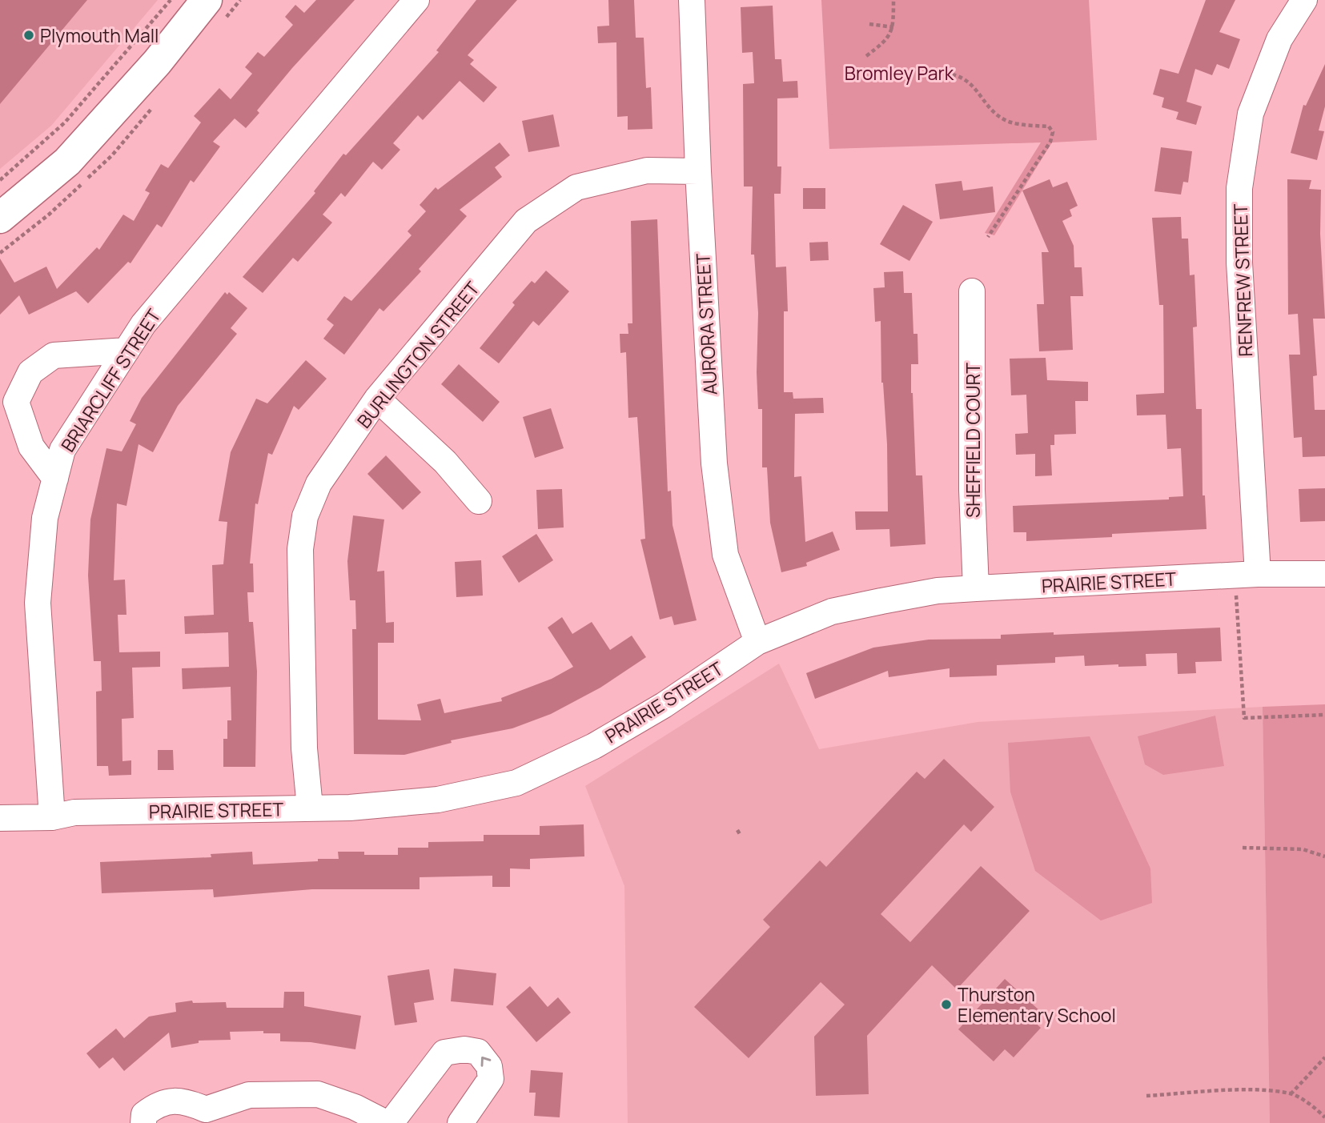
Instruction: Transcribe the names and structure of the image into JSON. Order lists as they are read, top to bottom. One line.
{"streets":{"street":["RENFREW STREET","AURORA STREET","BURLINGTON STREET","BRIARCLIFF STREET","SHEFFIELD COURT","PRAIRIE STREET"]},"crossings":[["RENFREW STREET","PRAIRIE STREET"],["AURORA STREET","BURLINGTON STREET"],["AURORA STREET","PRAIRIE STREET"],["BURLINGTON STREET","PRAIRIE STREET"],["BRIARCLIFF STREET","PRAIRIE STREET"],["SHEFFIELD COURT","PRAIRIE STREET"]],"parks":["Bromley Park"],"places":["Plymouth Mall","Thurston Elementary School"]}
